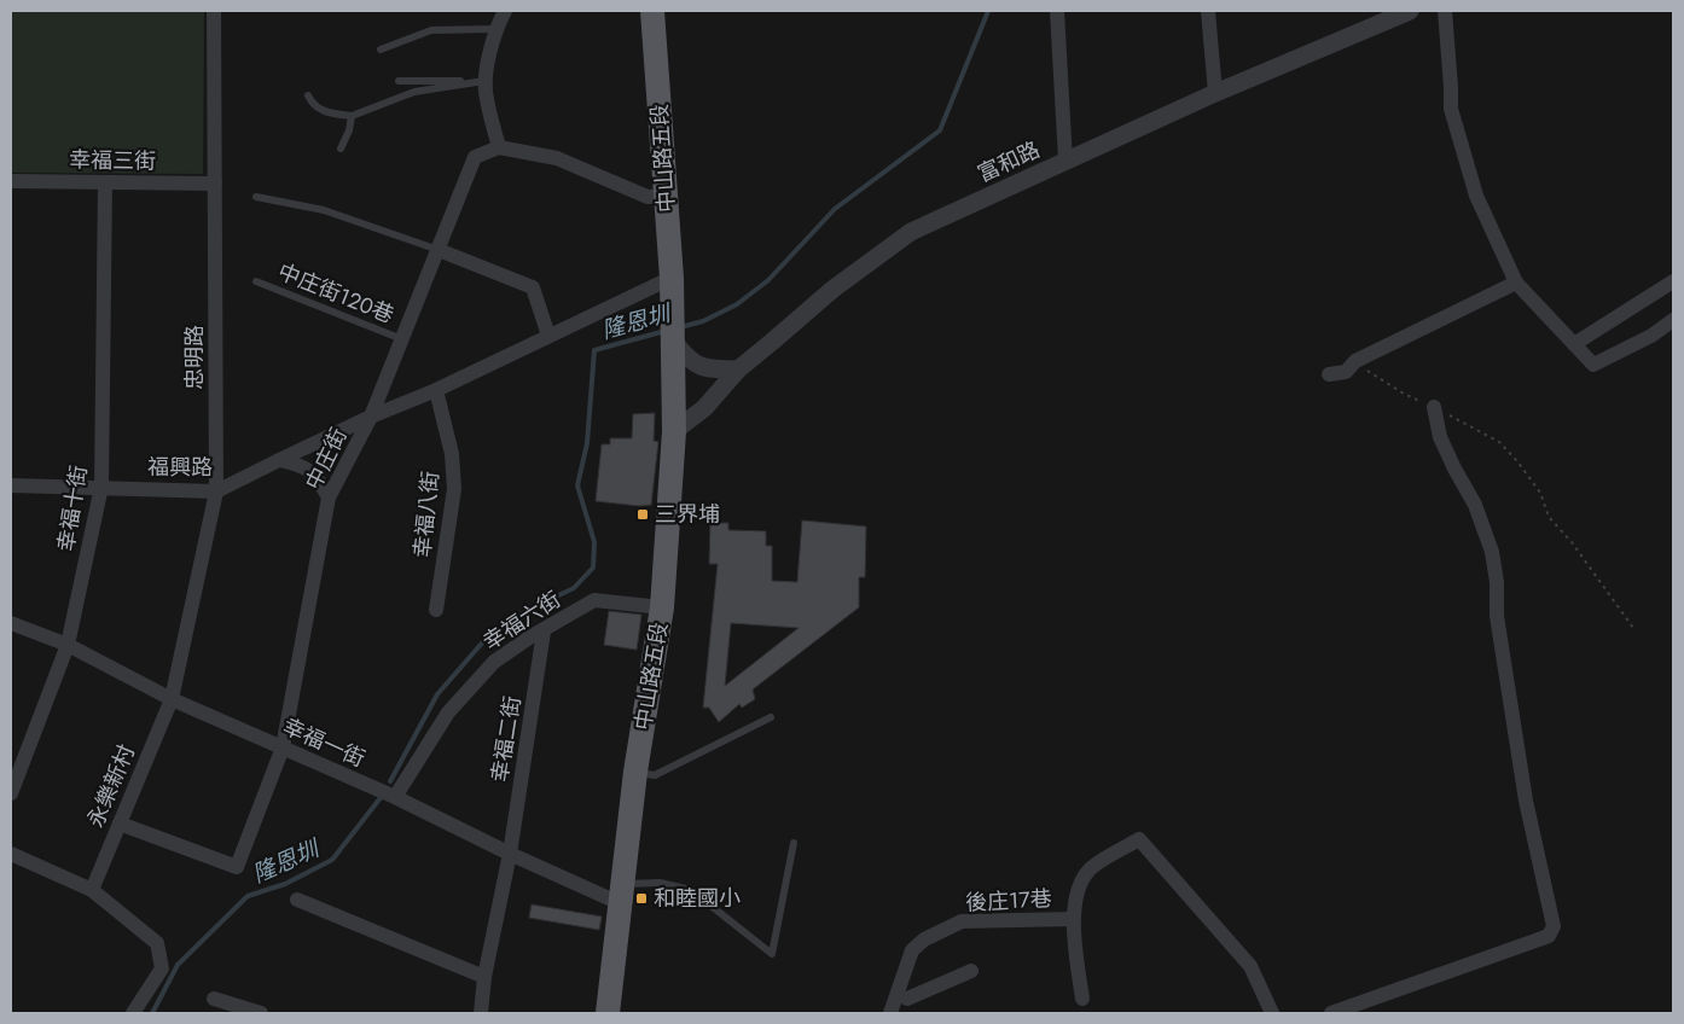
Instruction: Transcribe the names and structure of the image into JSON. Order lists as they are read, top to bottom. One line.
{"streets":{"main road":["中山路五段"],"street":["幸福三街","富和路","忠明路","中庄街","福興路","幸福十街","幸福八街","幸福六街","幸福二街","幸福一街","永樂新村","後庄17巷"],"lane":["中庄街120巷"]},"crossings":[["中山路五段","富和路"],["中山路五段","福興路"],["中山路五段","幸福六街"],["中山路五段","幸福一街"],["幸福三街","忠明路"],["幸福三街","幸福十街"],["中庄街120巷","中庄街"],["忠明路","福興路"],["忠明路","幸福一街"],["忠明路","永樂新村"],["中庄街","福興路"],["中庄街","幸福一街"],["中庄街","永樂新村"],["福興路","幸福十街"],["福興路","幸福八街"],["幸福十街","幸福一街"],["幸福六街","幸福二街"],["幸福六街","幸福一街"],["幸福二街","幸福一街"],["幸福一街","永樂新村"]],"water":["隆恩圳"],"places":{"transit":["三界埔","和睦國小"]}}
